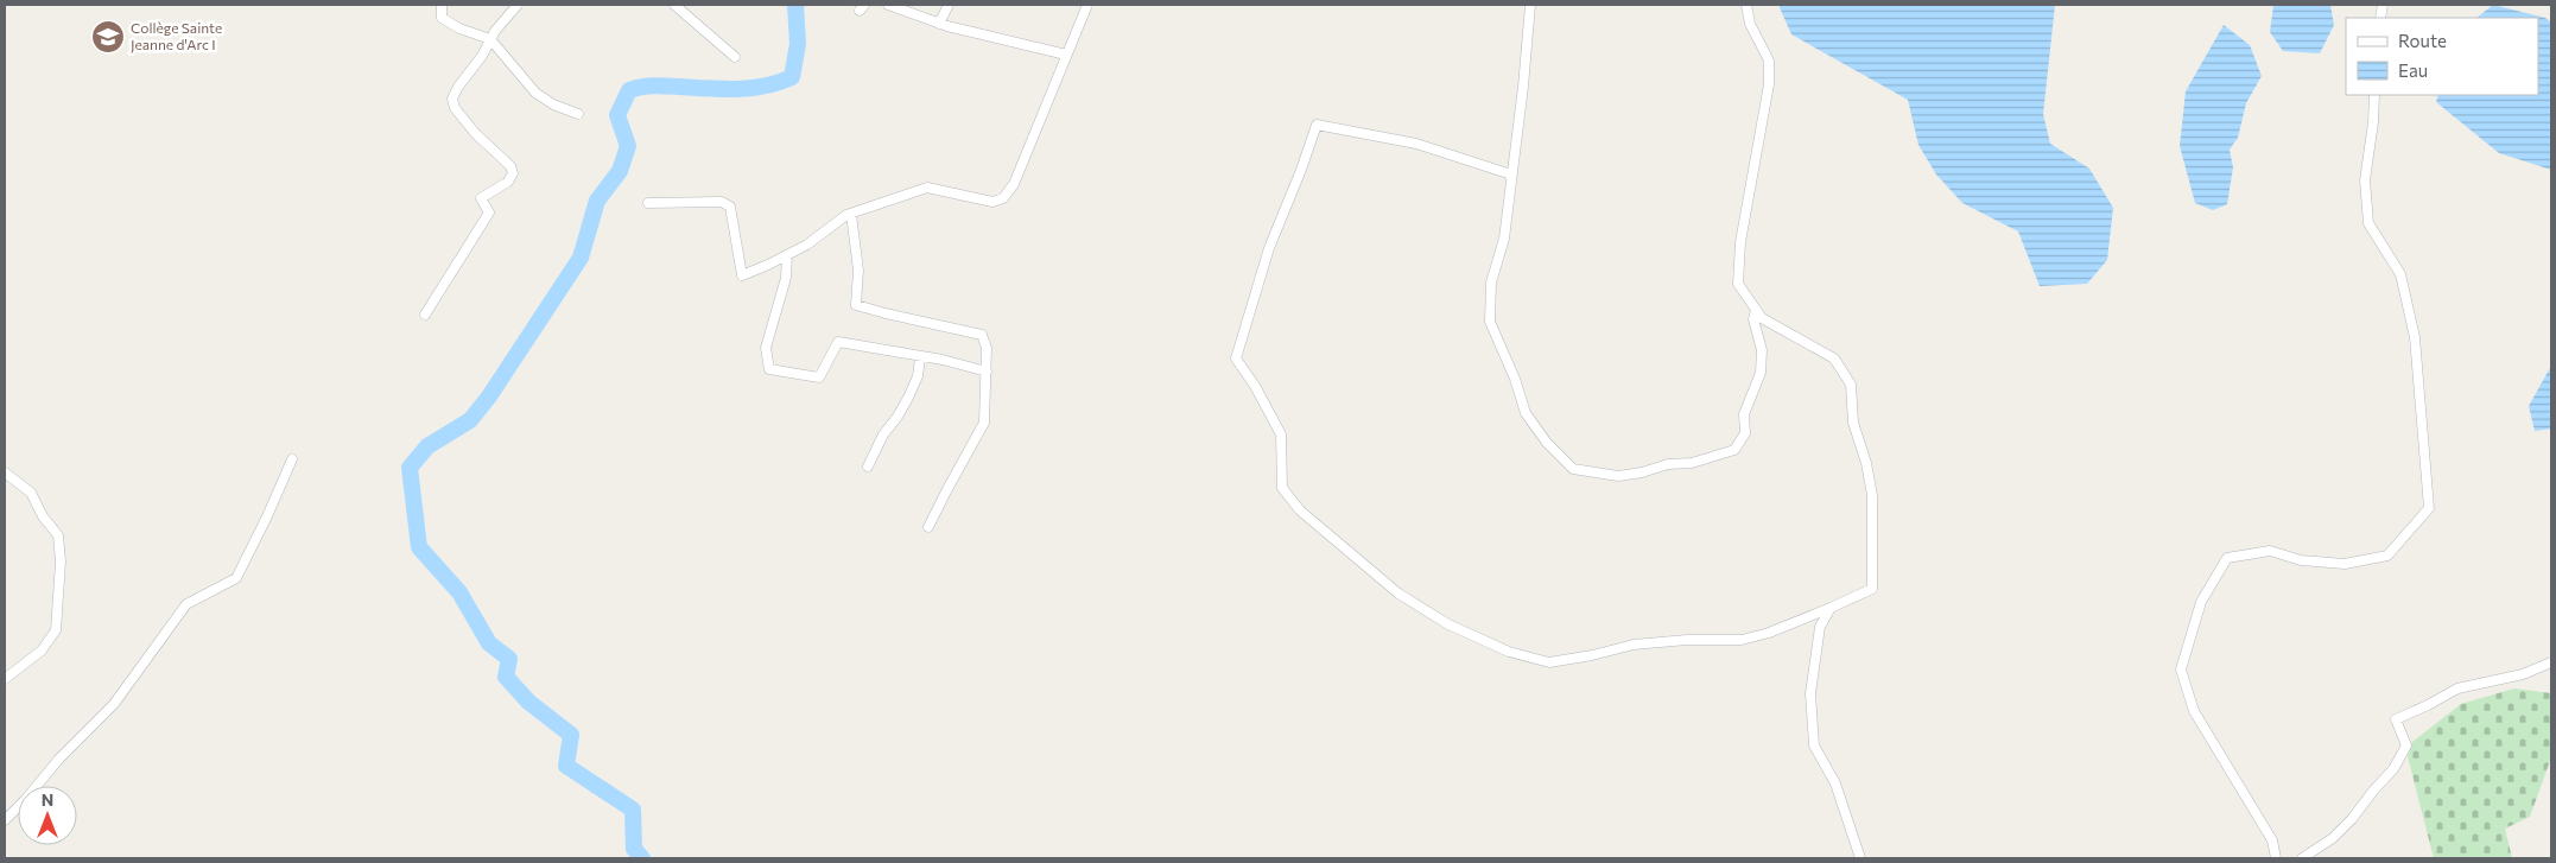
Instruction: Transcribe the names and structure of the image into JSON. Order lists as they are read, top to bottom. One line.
{"places":{"school or university":["Collège Sainte Jeanne d'Arc I"]},"legend":["Route","Eau"],"north":"top"}
